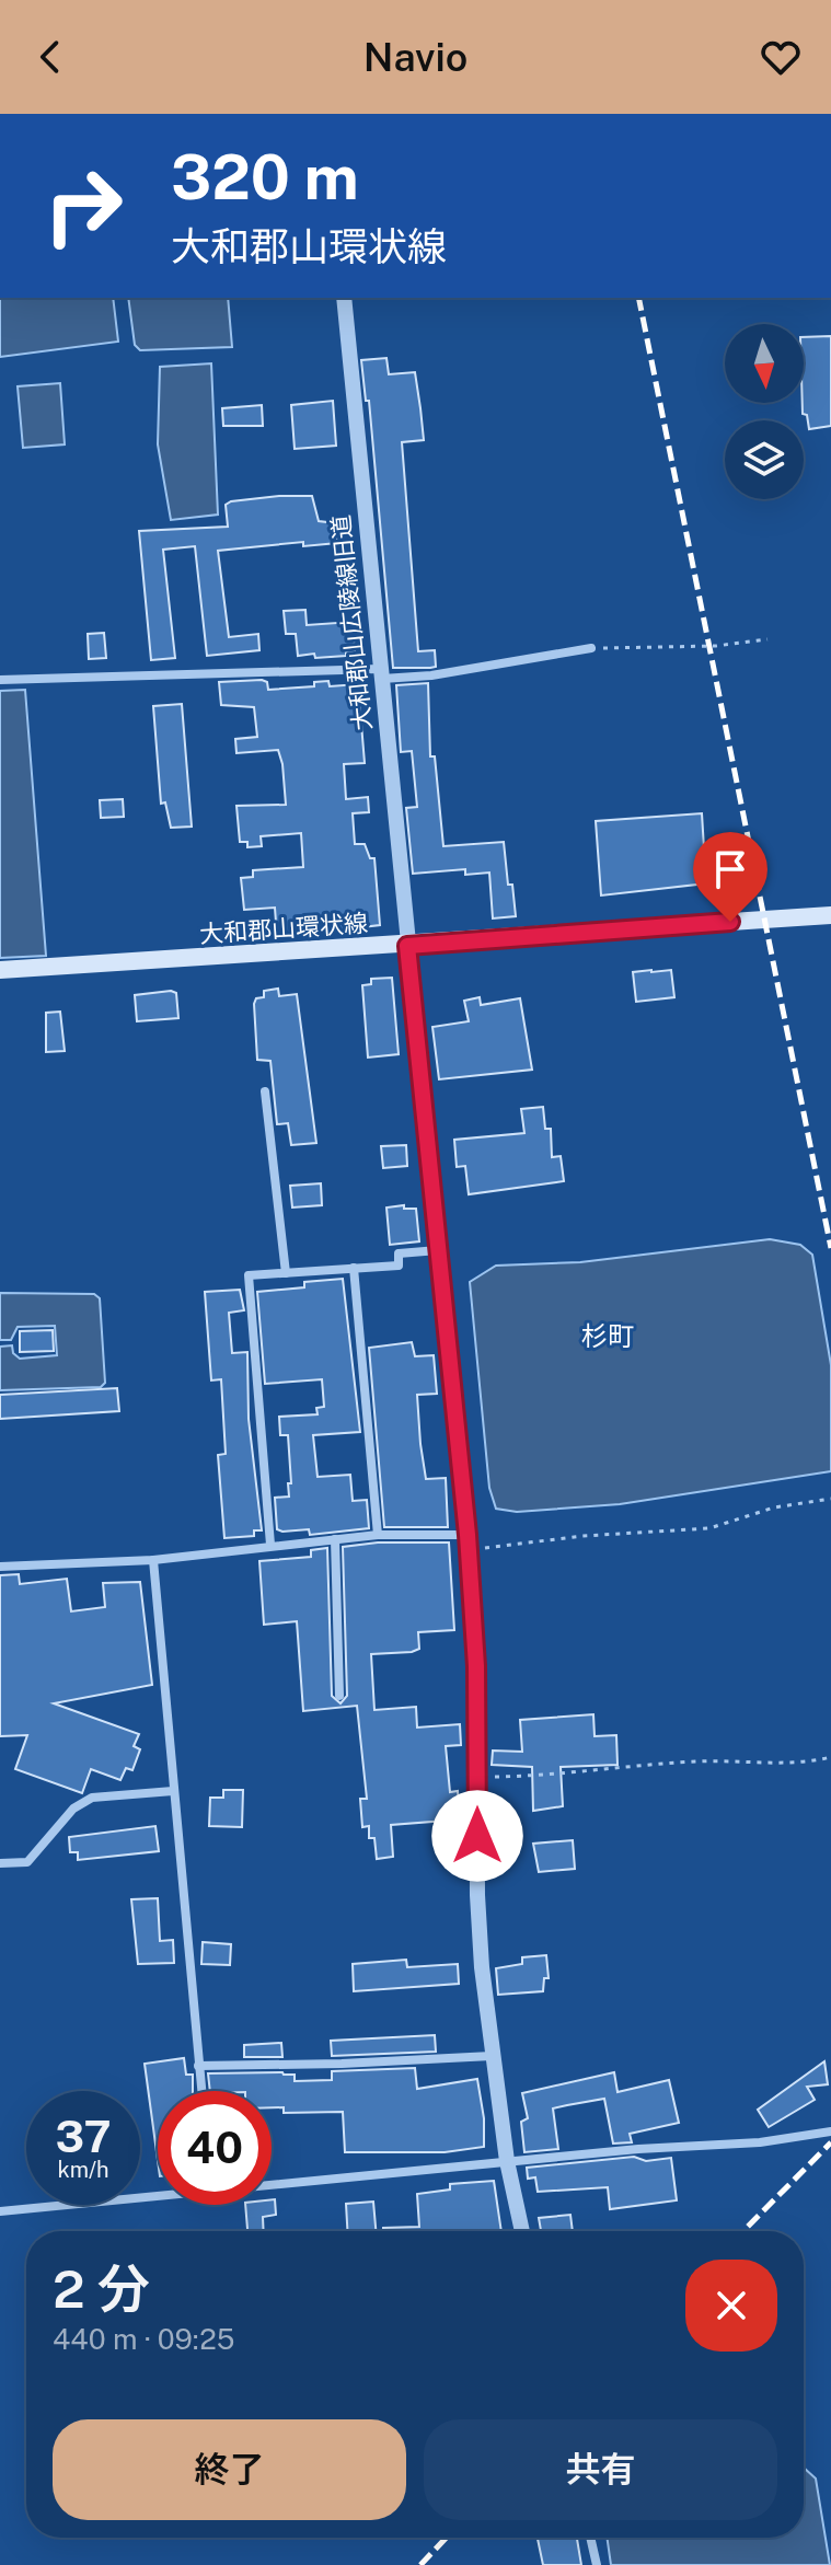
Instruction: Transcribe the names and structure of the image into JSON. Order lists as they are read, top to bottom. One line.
{"streets":{"main road":["大和郡山環状線"],"street":["大和郡山広陵線旧道"]},"crossings":[["大和郡山広陵線旧道","大和郡山環状線"]],"districts":["杉町"],"north":"bottom","page":{"header":"Navio","turn":["320 m","大和郡山環状線"],"speed":"37 km/h","limit":"40","heading":["2 分","440 m · 09:25"],"buttons":["終了","共有"]}}
